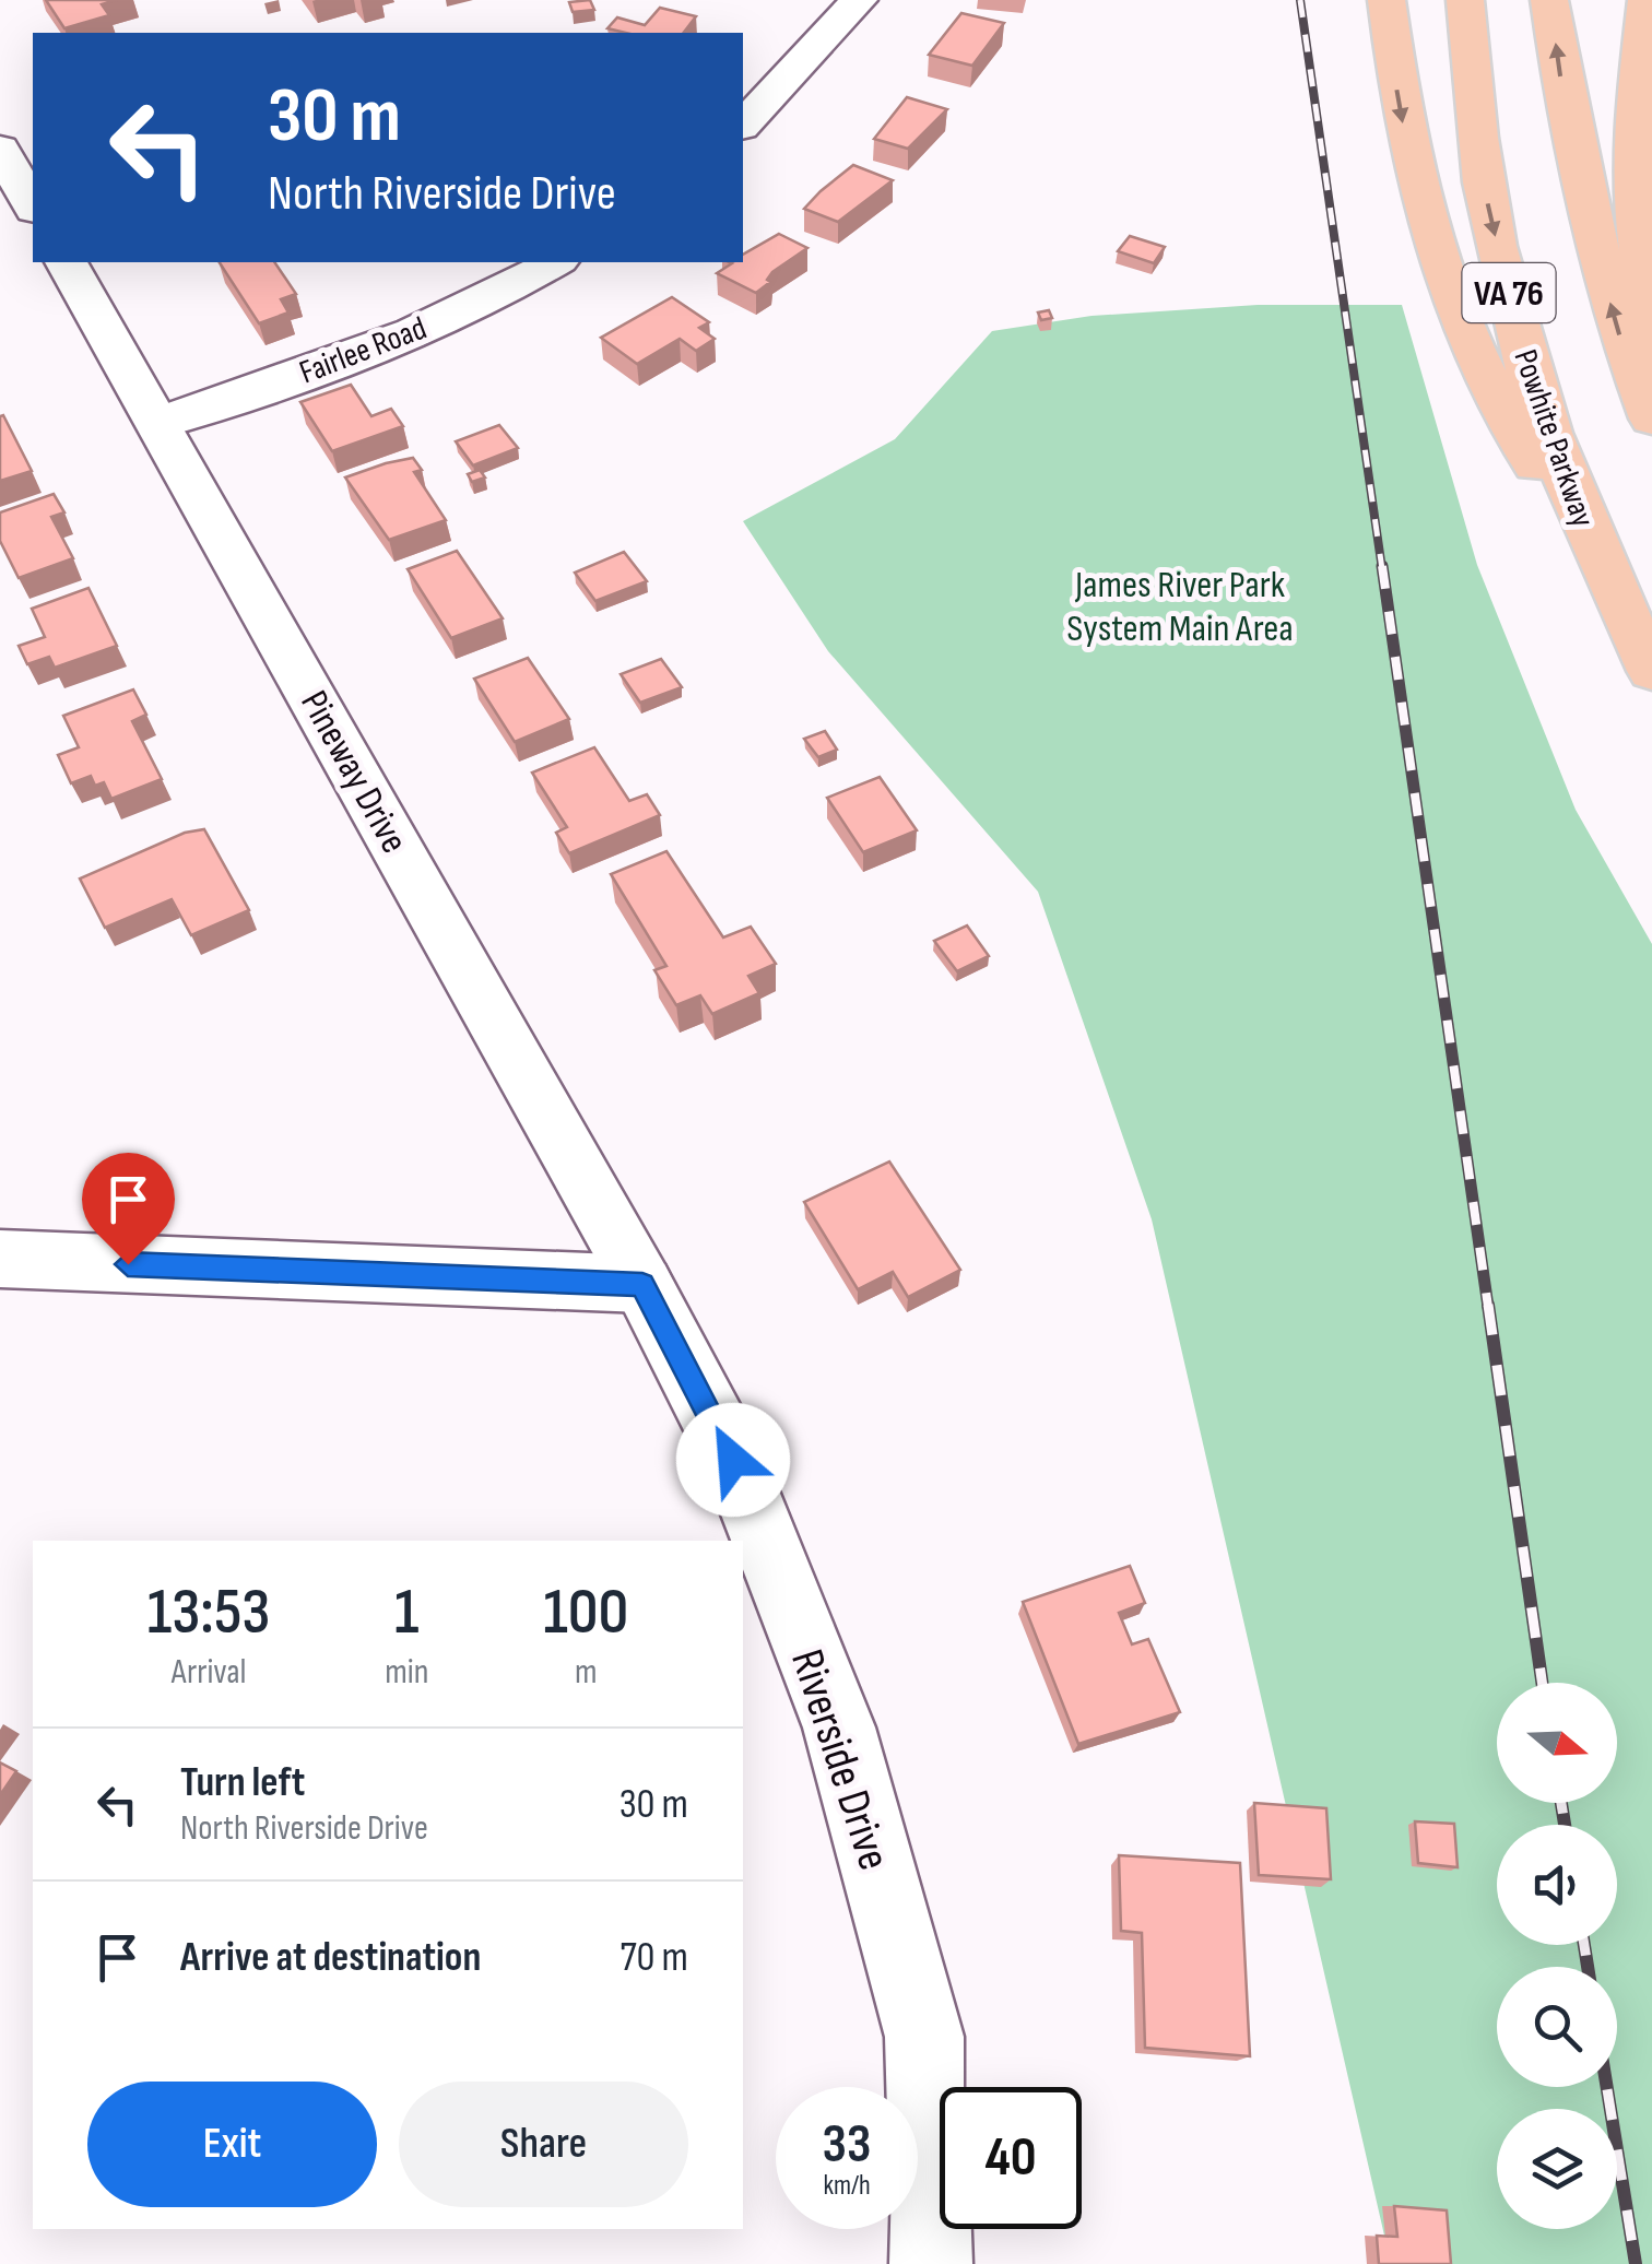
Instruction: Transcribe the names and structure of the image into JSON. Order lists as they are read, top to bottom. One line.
{"streets":{"highway":["VA 76","Powhite Parkway"],"street":["Fairlee Road","Pineway Drive","Riverside Drive"]},"crossings":[["Fairlee Road","Pineway Drive"],["Pineway Drive","Riverside Drive"]],"parks":["James River Park System Main Area"],"north":"right","page":{"turn":["30 m","North Riverside Drive"],"eta":["13:53","Arrival","1","min","100","m"],"list":[{"name":"Turn left","note":"North Riverside Drive","value":"30 m"},{"name":"Arrive at destination","value":"70 m"}],"buttons":["Exit","Share"],"speed":"33 km/h","limit":"40"}}
